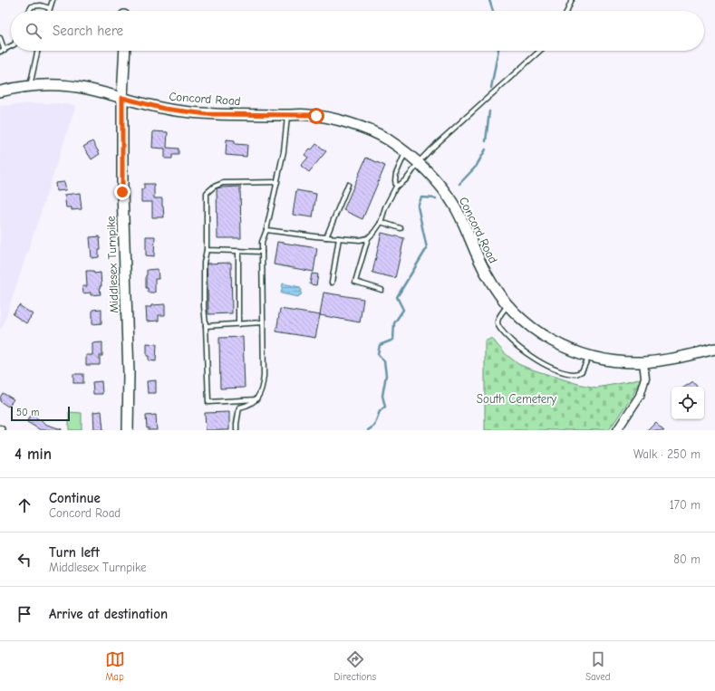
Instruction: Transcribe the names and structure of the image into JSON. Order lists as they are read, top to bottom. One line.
{"streets":{"main road":["Concord Road","Middlesex Turnpike"]},"crossings":[["Concord Road","Middlesex Turnpike"]],"parks":["South Cemetery"],"scale_bar":"50 m","page":{"search":"Search here","scale":"50 m","heading":["4 min","Walk · 250 m"],"list":[["Continue","Concord Road","170 m"],["Turn left","Middlesex Turnpike","80 m"],"Arrive at destination"],"nav":["Map","Directions","Saved"]}}
